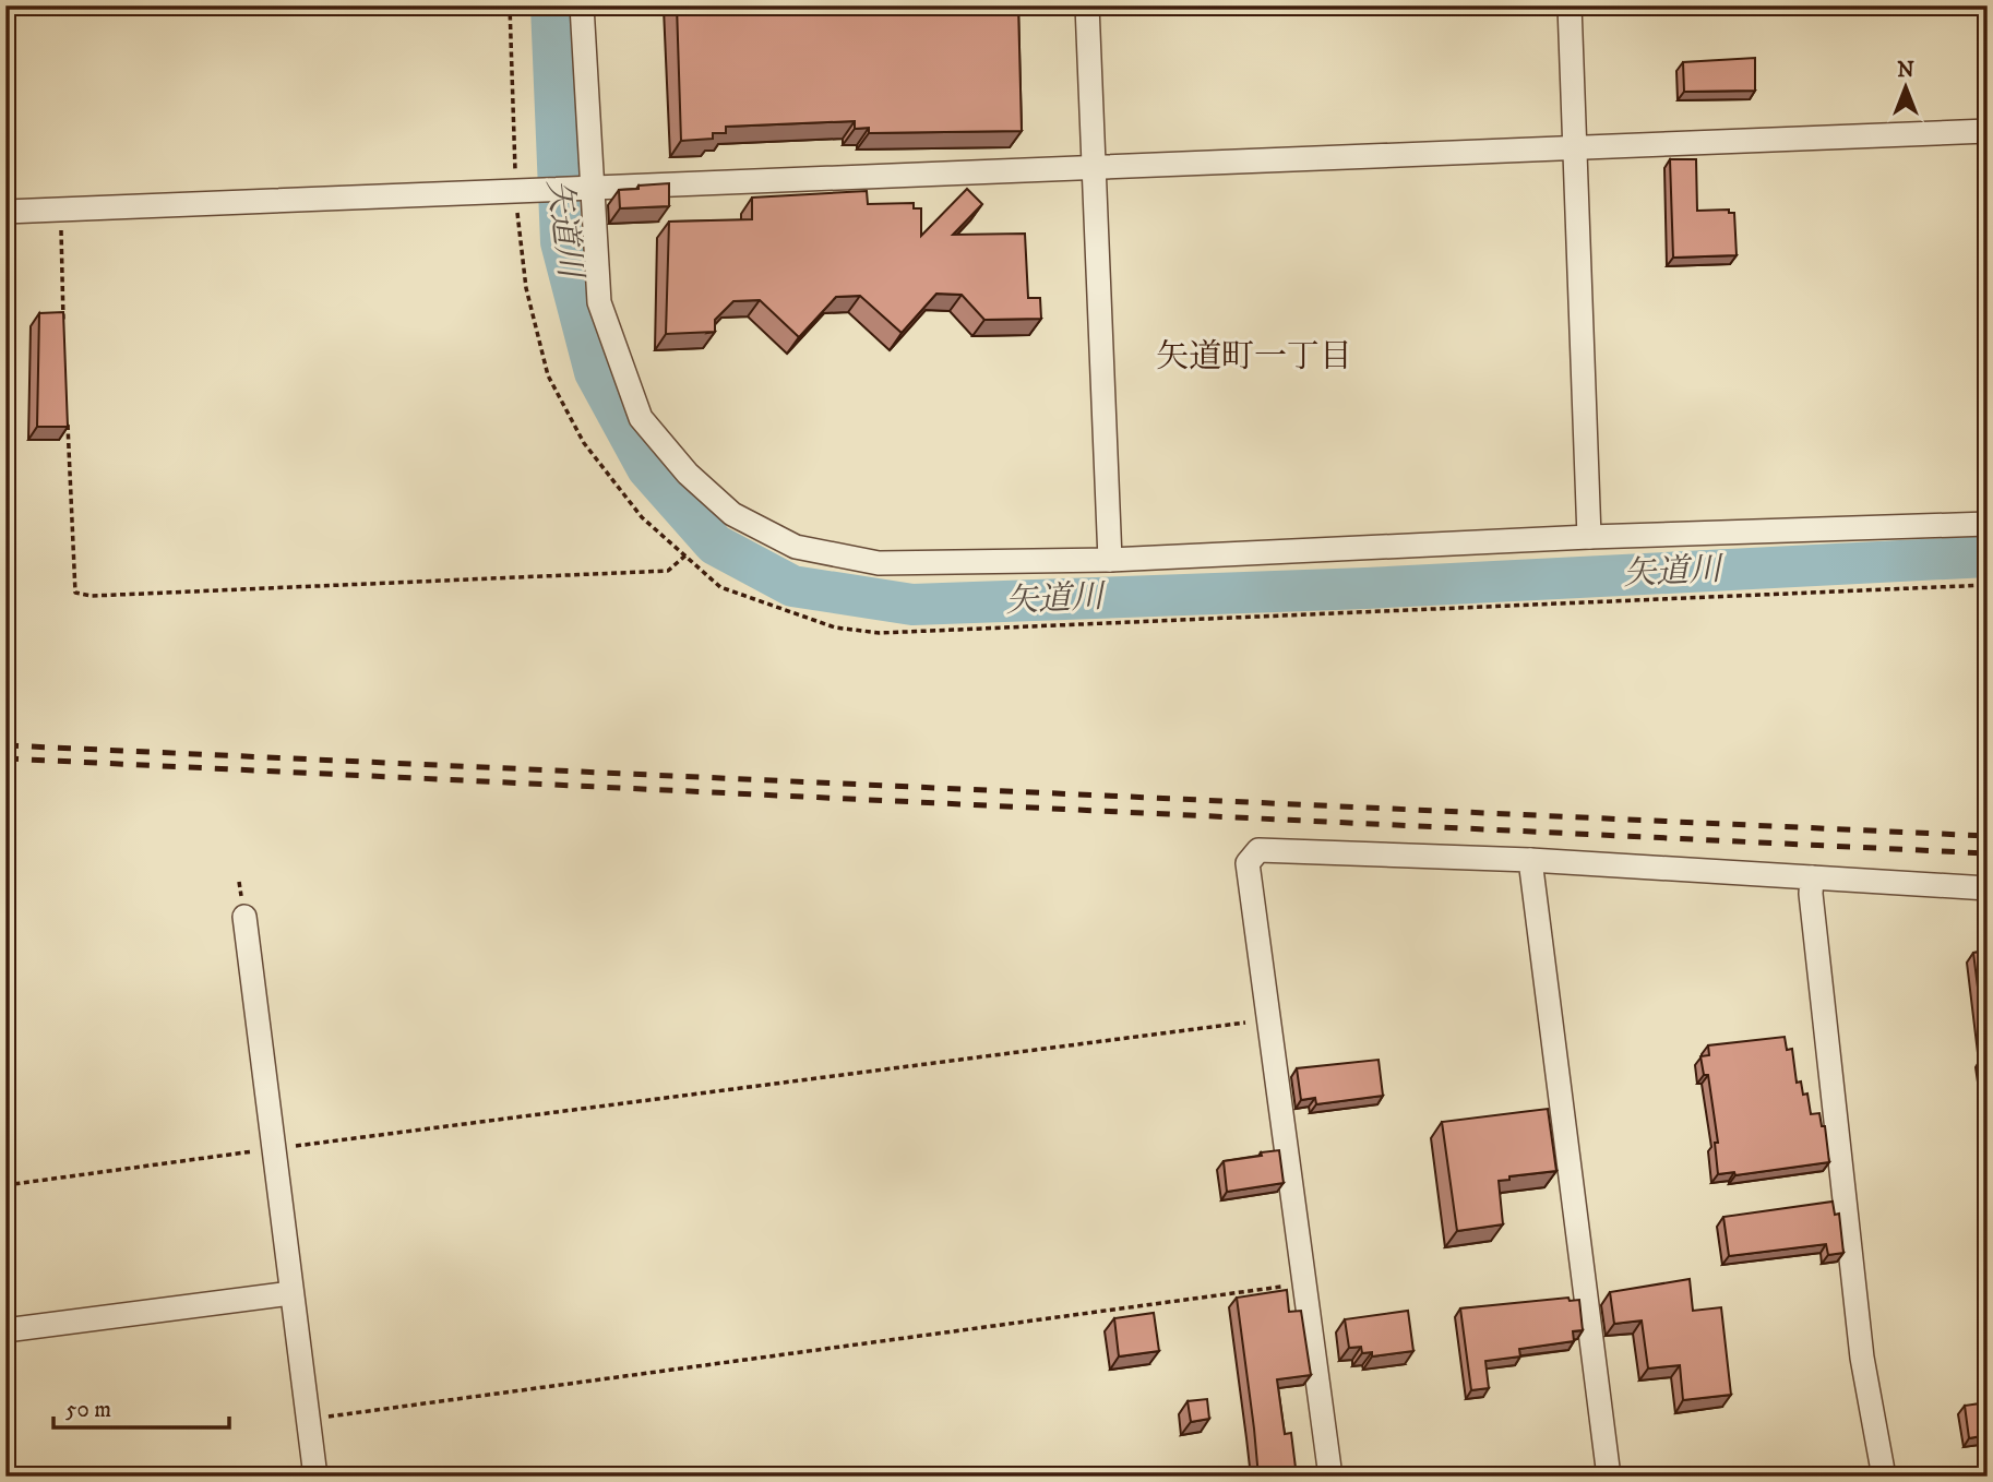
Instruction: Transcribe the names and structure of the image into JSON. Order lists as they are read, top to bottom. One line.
{"districts":["矢道町一丁目"],"water":["矢道川"],"scale_bar":"50 m","north":"top"}
